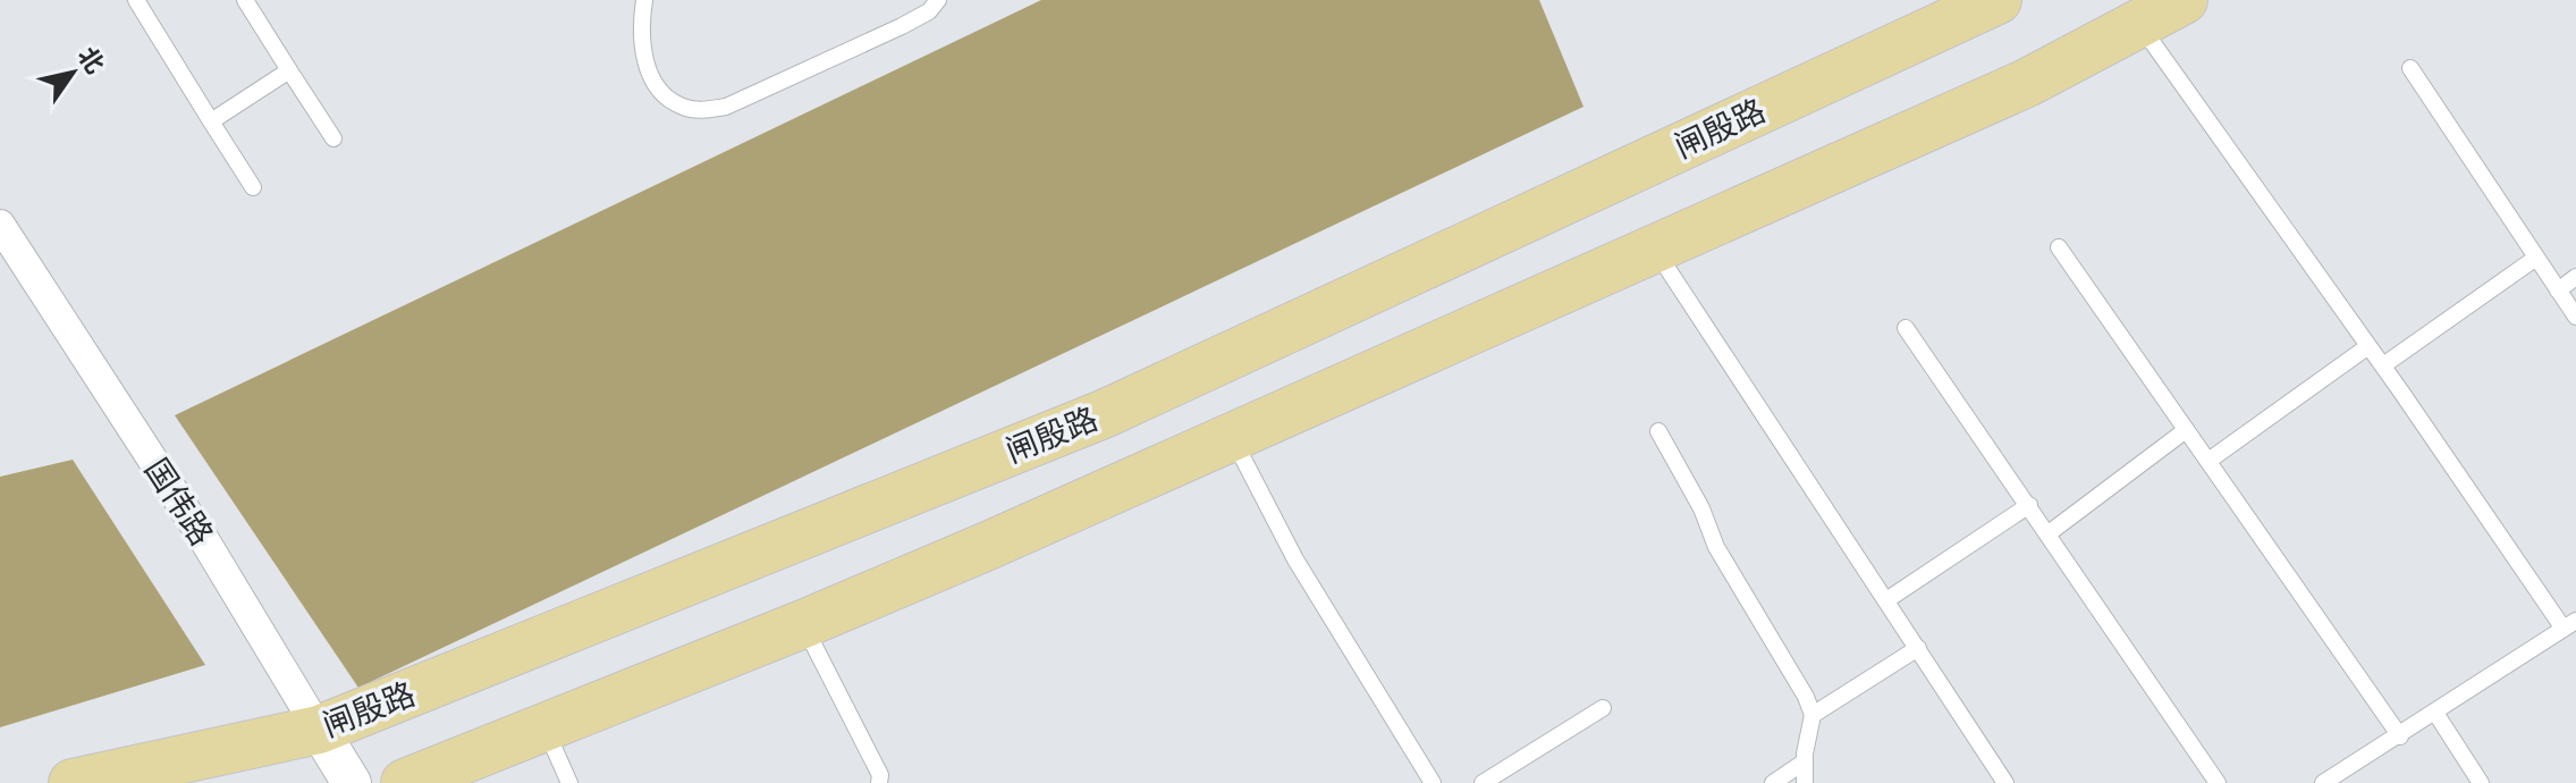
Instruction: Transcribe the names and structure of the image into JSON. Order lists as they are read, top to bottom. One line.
{"streets":{"main road":["闸殷路"],"street":["国伟路"]},"crossings":[["闸殷路","国伟路"]],"north":"top right"}
